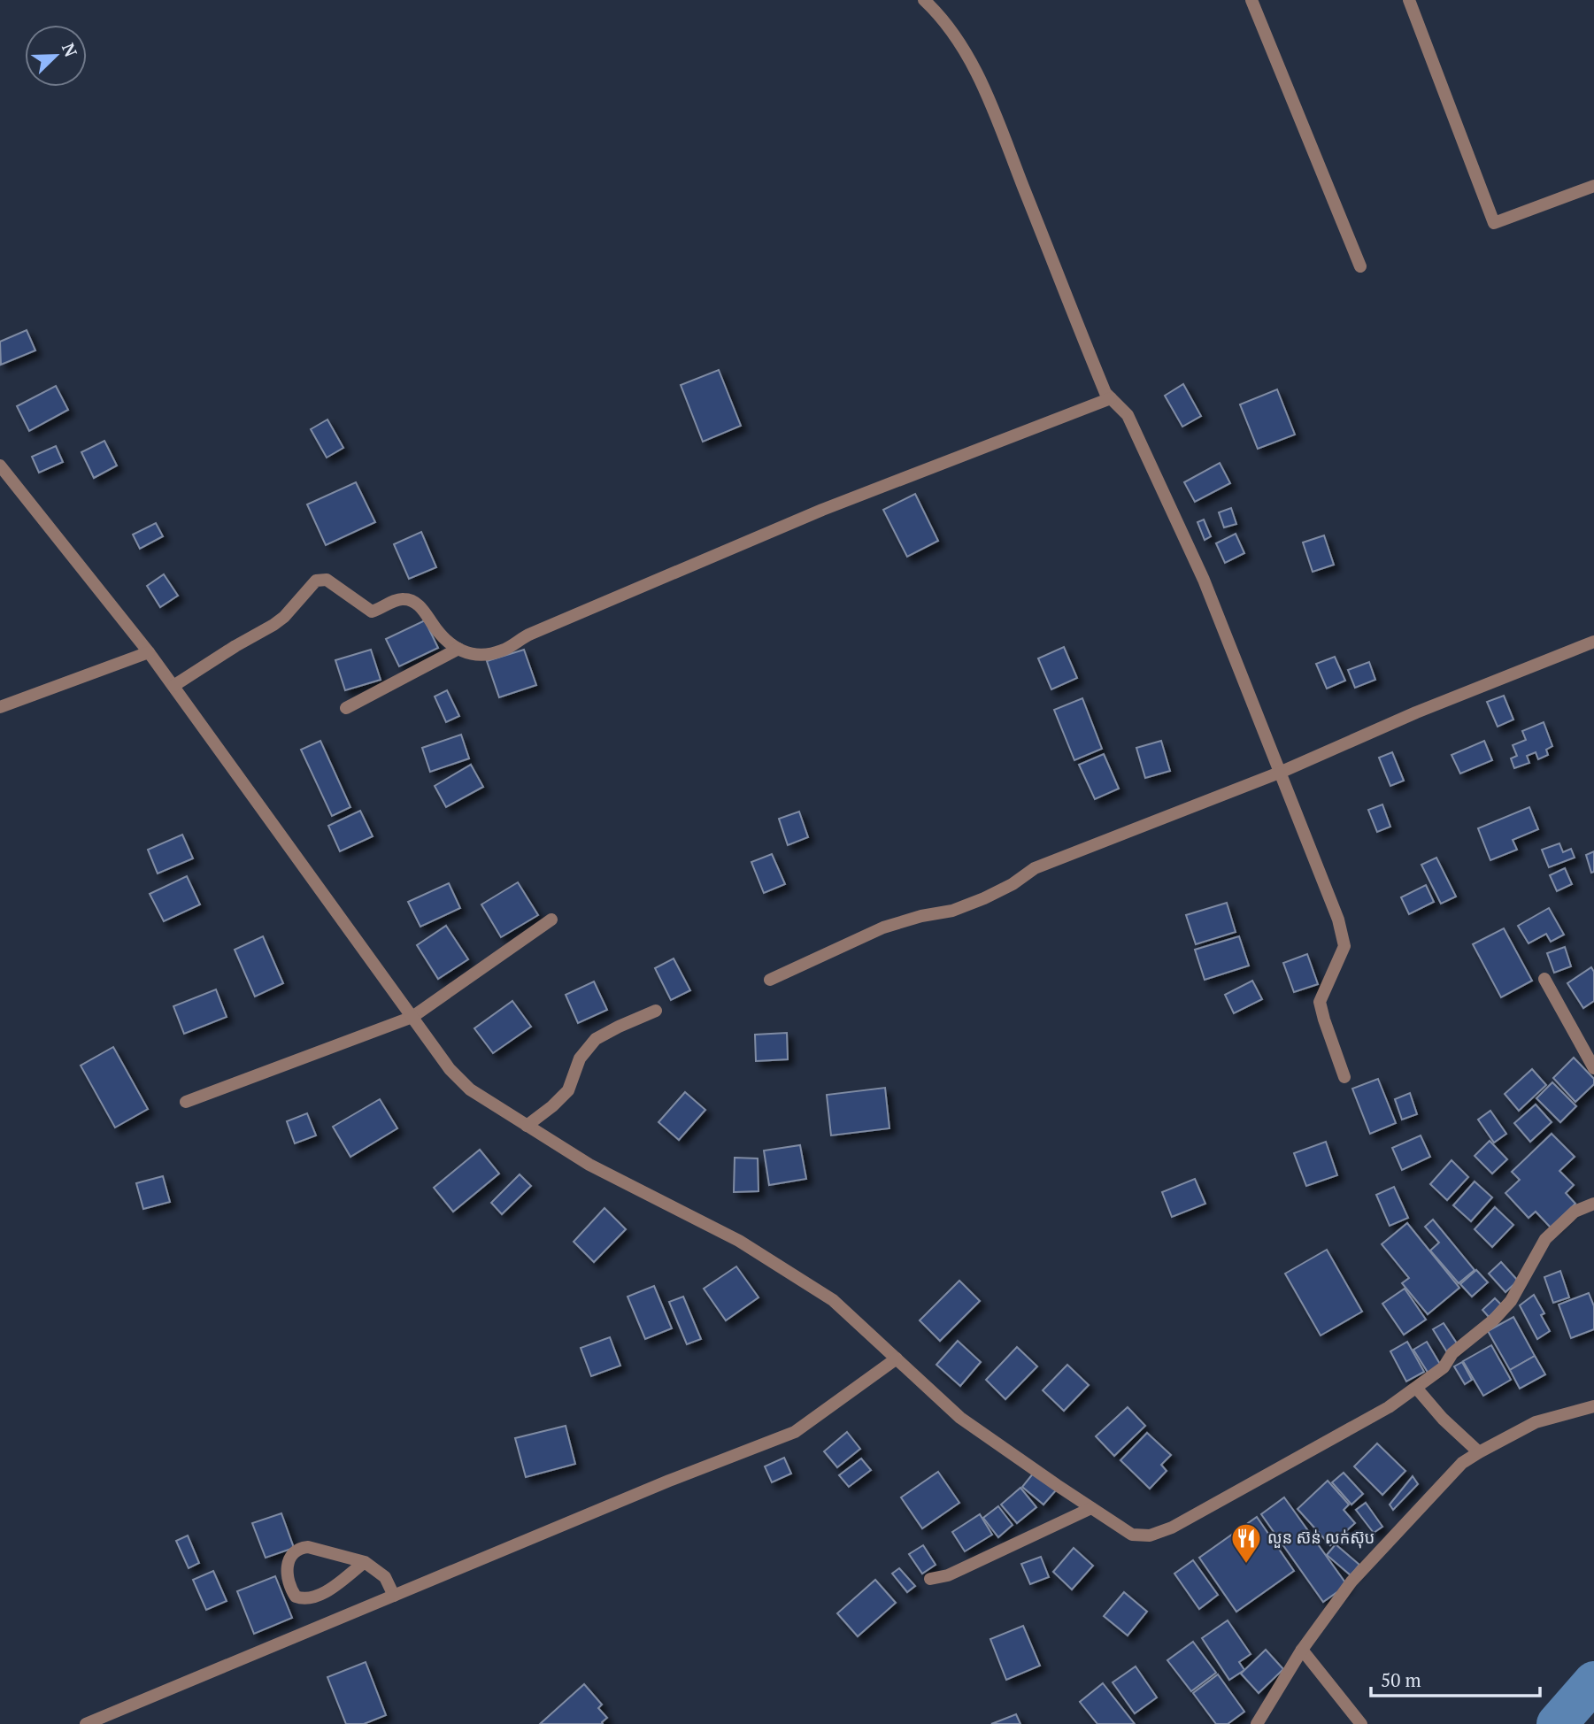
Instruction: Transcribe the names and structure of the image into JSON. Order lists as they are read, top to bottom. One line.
{"places":{"restaurant":["លួន ស៊ន់ លក់ស៊ុប"]},"scale_bar":"50 m","north":"top right"}
